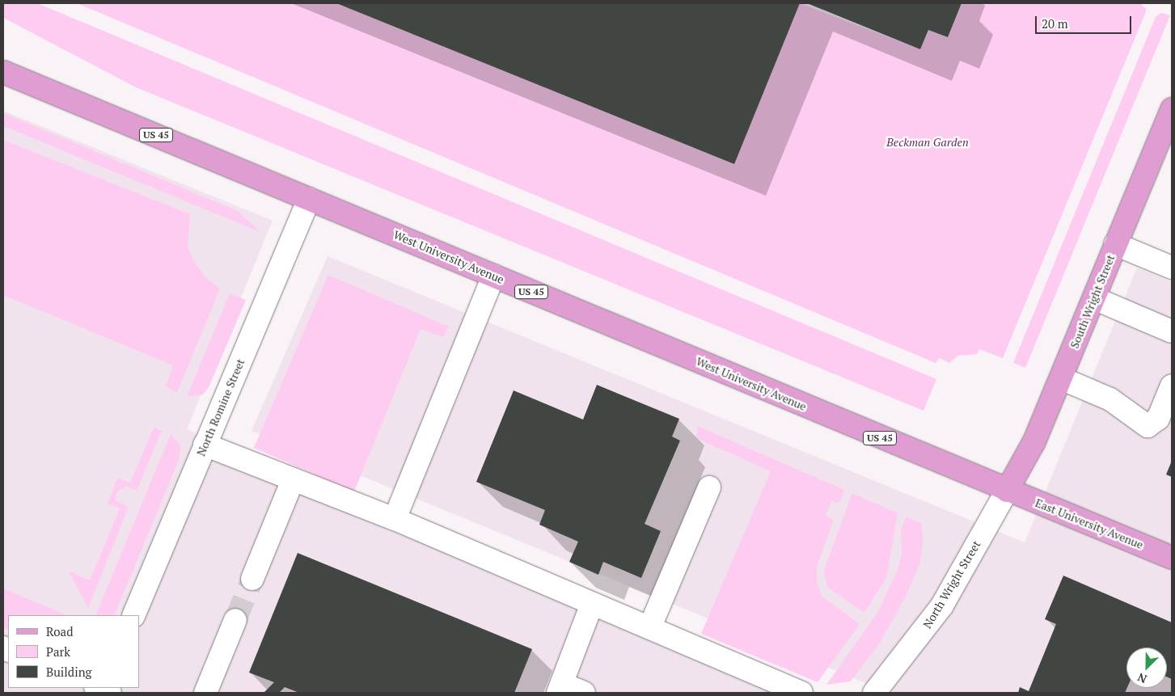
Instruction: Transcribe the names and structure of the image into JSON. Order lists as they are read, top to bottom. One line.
{"streets":{"main road":["US 45","West University Avenue","South Wright Street","East University Avenue"],"street":["North Romine Street","North Wright Street"]},"crossings":[["West University Avenue","South Wright Street"],["West University Avenue","North Romine Street"],["West University Avenue","East University Avenue"],["West University Avenue","North Wright Street"],["South Wright Street","East University Avenue"],["South Wright Street","North Wright Street"],["East University Avenue","North Wright Street"]],"parks":["Beckman Garden"],"legend":["Road","Park","Building"],"scale_bar":"20 m","north":"bottom left"}
